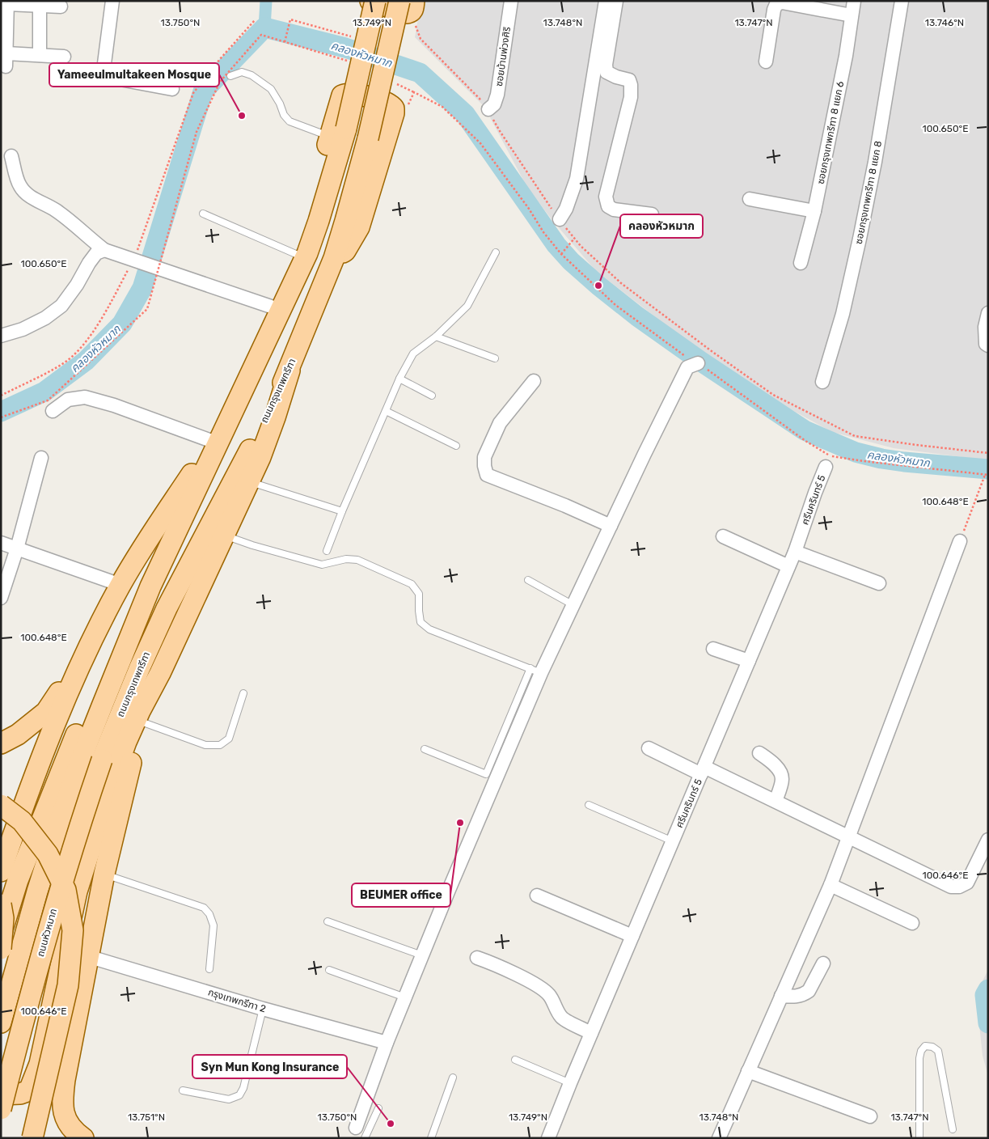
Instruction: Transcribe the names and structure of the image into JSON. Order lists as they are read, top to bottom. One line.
{"streets":{"main road":["ถนนกรุงเทพกรีฑา","ถนนหัวหมาก"],"street":["ซอยบ้านพ่วงศิริ","ซอยกรุงเทพกรีฑา 8 แยก 6","ซอยกรุงเทพกรีฑา 8 แยก 8","ศรีนครินทร์ 5","กรุงเทพกรีฑา 2"]},"crossings":[["ถนนกรุงเทพกรีฑา","ถนนหัวหมาก"]],"water":["คลองหัวหมาก"],"places":["Yameeulmultakeen Mosque","คลองหัวหมาก","BEUMER office","Syn Mun Kong Insurance"],"coordinates":["13.750°N","13.749°N","13.748°N","13.747°N","13.746°N","100.650°E","100.648°E","100.646°E","13.751°N"]}
